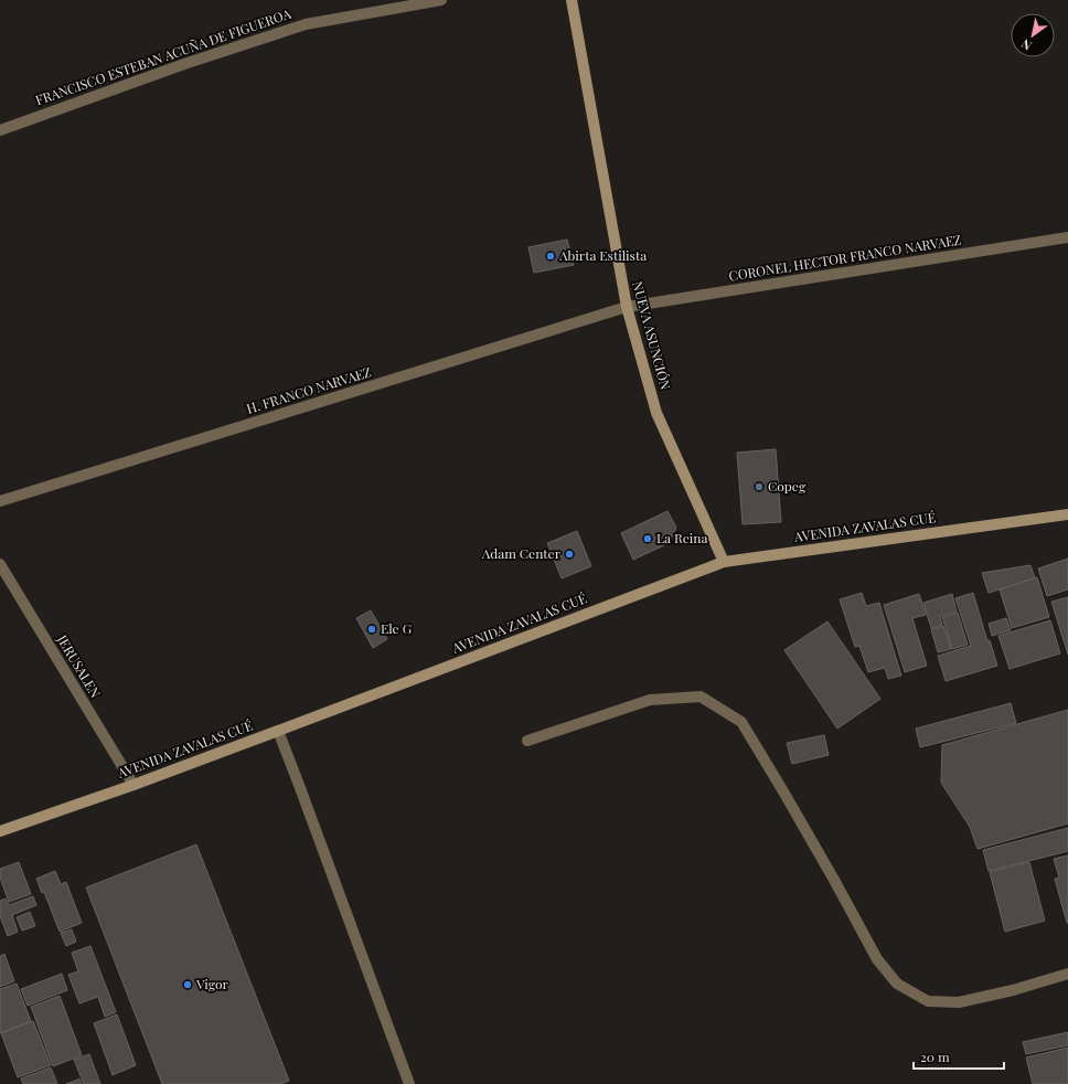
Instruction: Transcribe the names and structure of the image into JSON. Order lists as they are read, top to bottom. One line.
{"streets":{"main road":["NUEVA ASUNCIÓN","AVENIDA ZAVALAS CUÉ"],"street":["FRANCISCO ESTEBAN ACUÑA DE FIGUEROA","CORONEL HECTOR FRANCO NARVAEZ","H. FRANCO NARVAEZ","JERUSALEN"]},"crossings":[["CORONEL HECTOR FRANCO NARVAEZ","NUEVA ASUNCIÓN"],["CORONEL HECTOR FRANCO NARVAEZ","H. FRANCO NARVAEZ"],["NUEVA ASUNCIÓN","H. FRANCO NARVAEZ"],["NUEVA ASUNCIÓN","AVENIDA ZAVALAS CUÉ"],["AVENIDA ZAVALAS CUÉ","JERUSALEN"]],"places":["Abirta Estilista","Copeg","La Reina","Adam Center","Ele G","Vigor"],"scale_bar":"20 m","north":"bottom left"}
